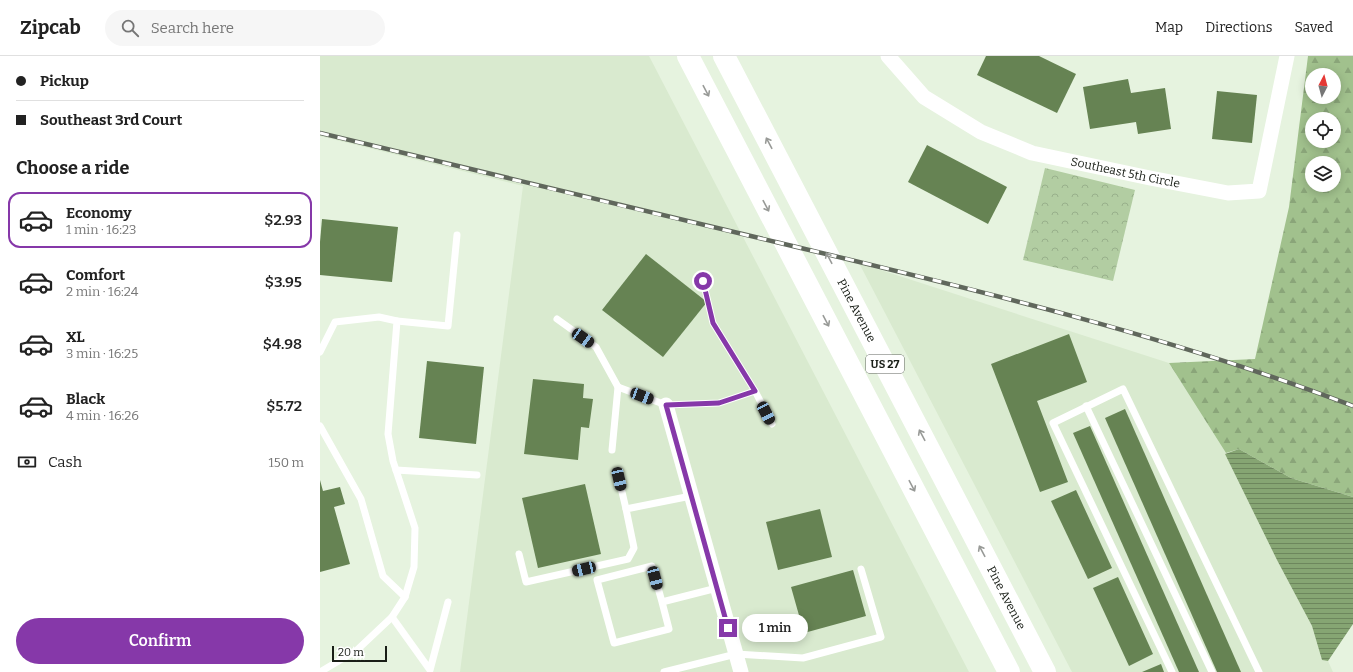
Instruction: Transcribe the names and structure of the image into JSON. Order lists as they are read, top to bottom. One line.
{"streets":{"highway":["Pine Avenue","US 27"],"street":["Southeast 5th Circle"]},"scale_bar":"20 m","north":"top","page":{"header":"Zipcab","search":"Search here","nav":["Map","Directions","Saved"],"banner":["Pickup","Southeast 3rd Court"],"heading":"Choose a ride","list":[{"name":"Economy","note":"1 min · 16:23","value":"$2.93"},{"name":"Comfort","note":"2 min · 16:24","value":"$3.95"},{"name":"XL","note":"3 min · 16:25","value":"$4.98"},{"name":"Black","note":"4 min · 16:26","value":"$5.72"}],"pay":["Cash","150 m"],"buttons":"Confirm","bubble":"1 min","scale":"20 m"}}
